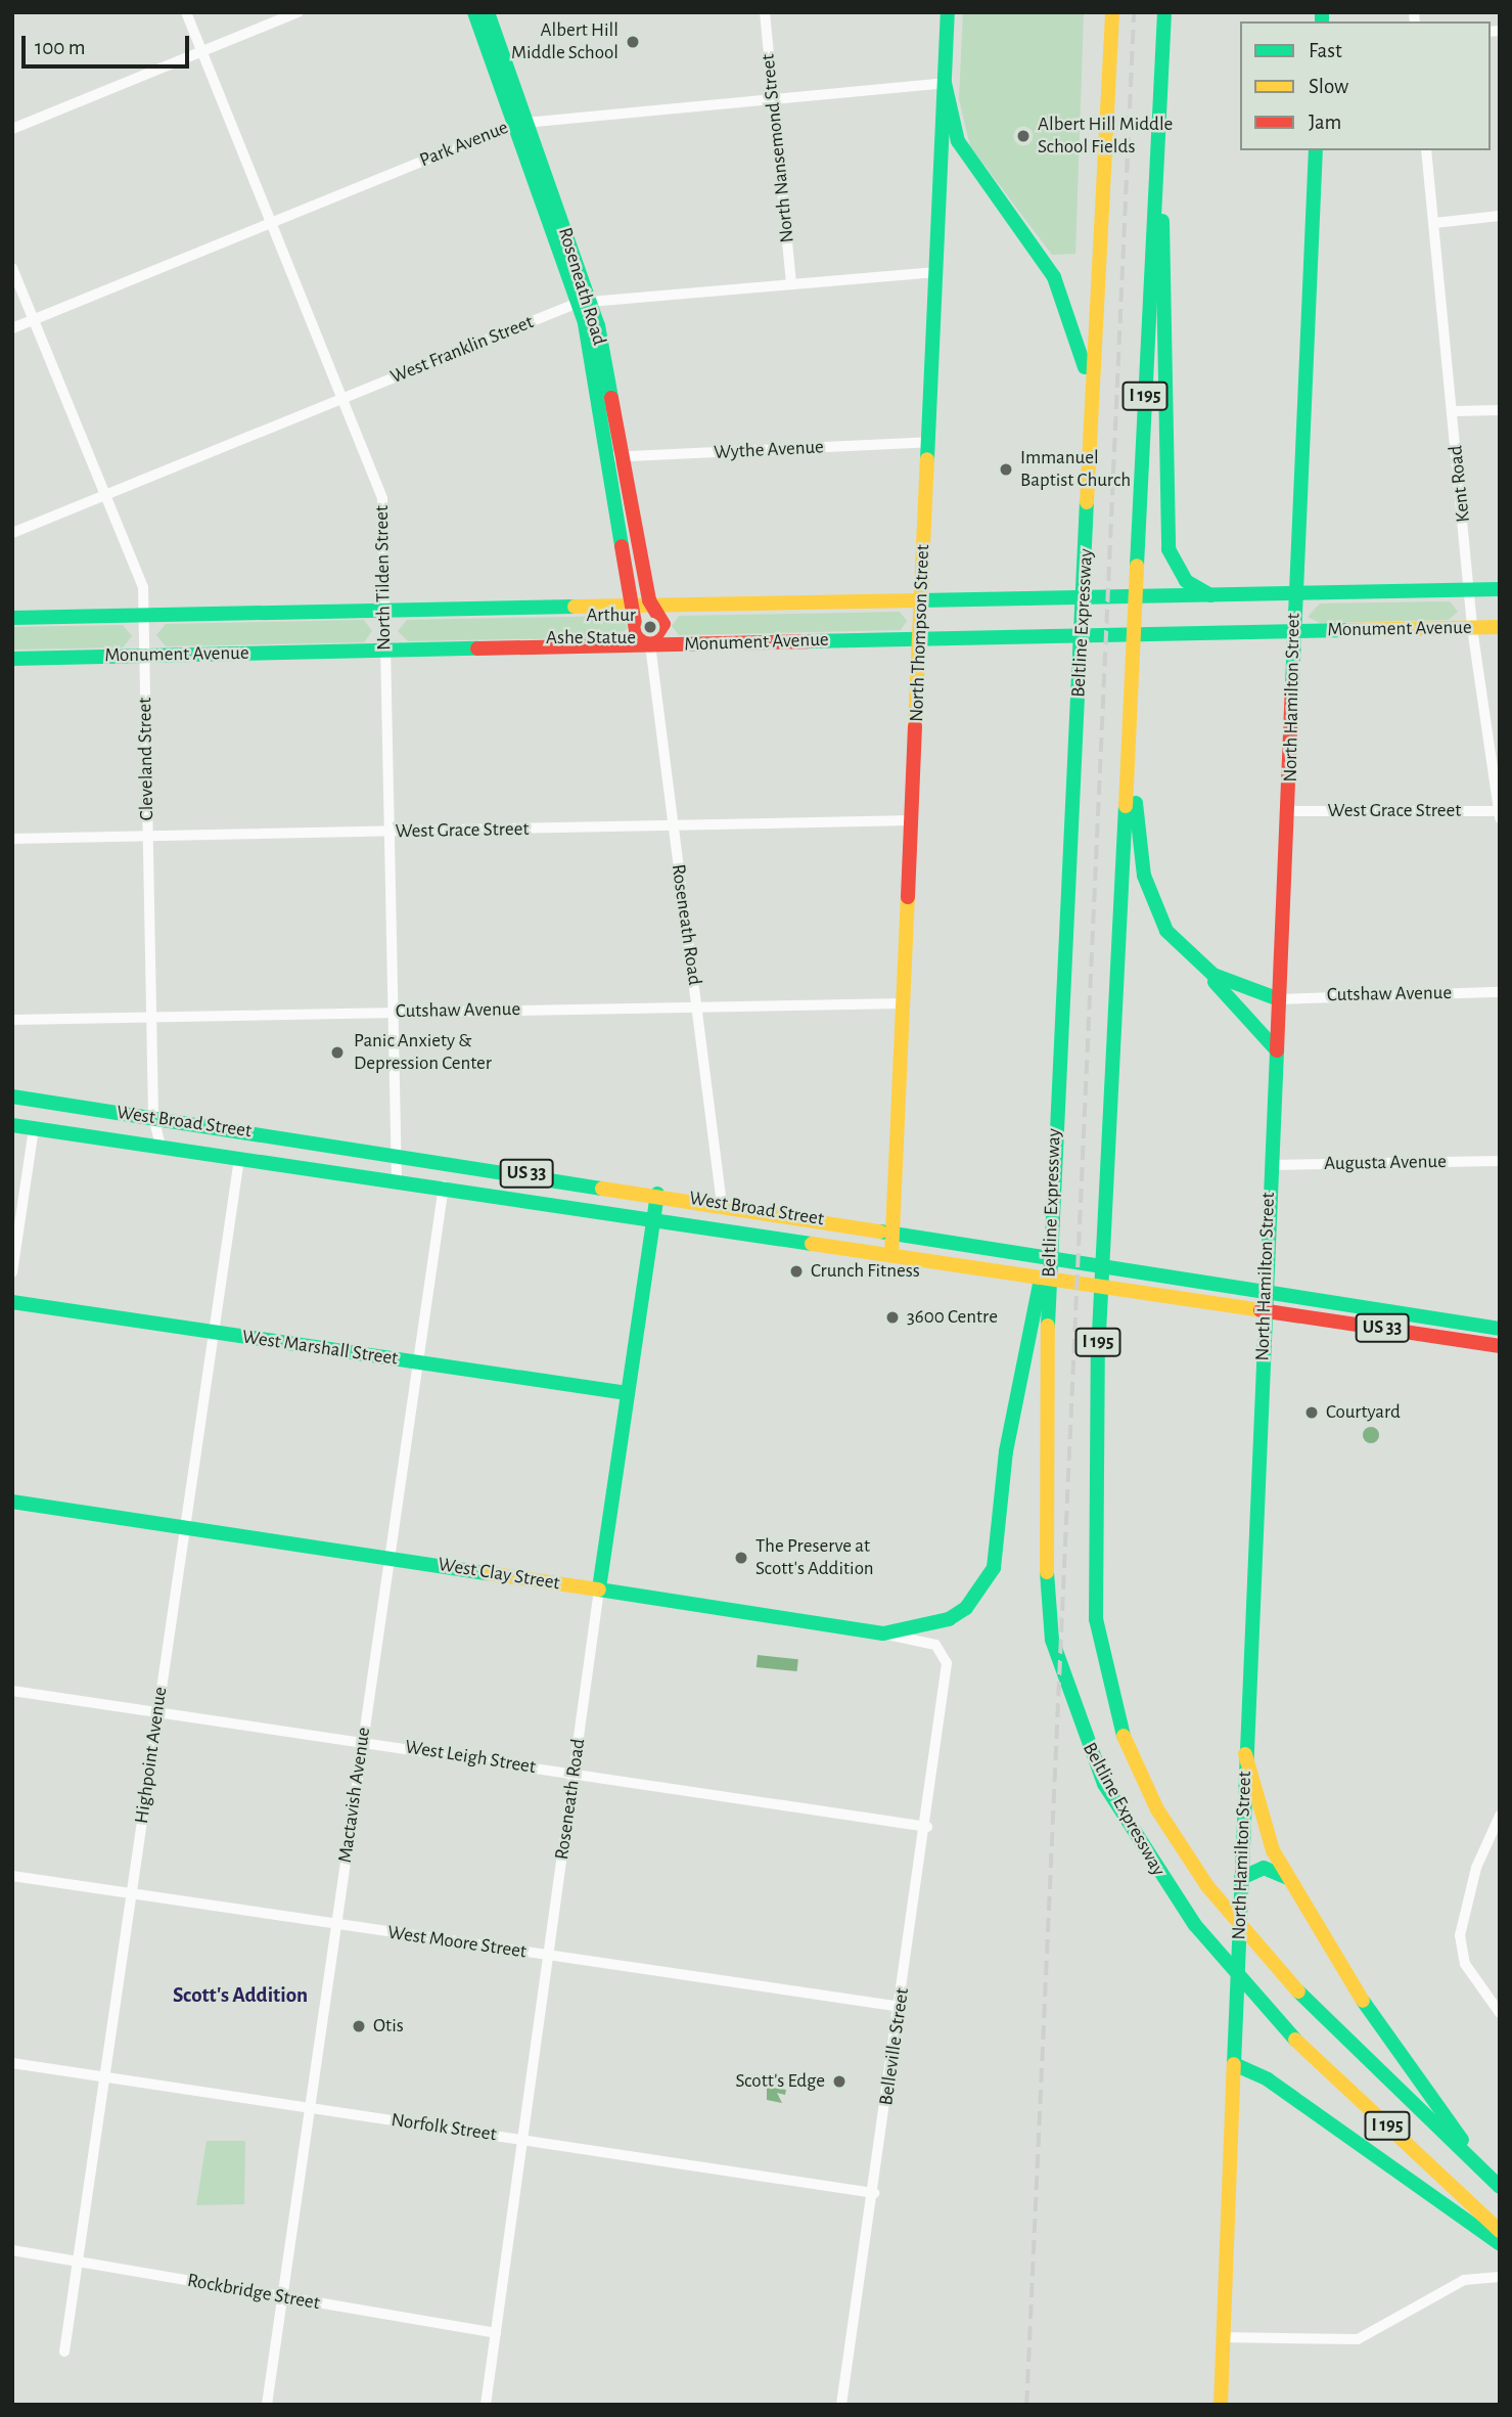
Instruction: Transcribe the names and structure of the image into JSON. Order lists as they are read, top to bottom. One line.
{"streets":{"main road":["Roseneath Road","I 195","Beltline Expressway","Monument Avenue","North Thompson Street","North Hamilton Street","West Broad Street","US 33","West Marshall Street","West Clay Street"],"street":["Park Avenue","North Nansemond Street","West Franklin Street","Wythe Avenue","Kent Road","North Tilden Street","Cleveland Street","West Grace Street","Cutshaw Avenue","Augusta Avenue","Highpoint Avenue","West Leigh Street","Mactavish Avenue","West Moore Street","Belleville Street","Norfolk Street","Rockbridge Street"]},"crossings":[["Park Avenue","North Nansemond Street"],["Park Avenue","Roseneath Road"],["Park Avenue","North Tilden Street"],["Park Avenue","North Thompson Street"],["Park Avenue","Cleveland Street"],["North Nansemond Street","West Franklin Street"],["Roseneath Road","West Franklin Street"],["Roseneath Road","Wythe Avenue"],["Roseneath Road","Monument Avenue"],["Roseneath Road","West Grace Street"],["Roseneath Road","Cutshaw Avenue"],["Roseneath Road","West Broad Street"],["Roseneath Road","West Marshall Street"],["Roseneath Road","West Clay Street"],["Roseneath Road","West Leigh Street"],["Roseneath Road","West Moore Street"],["Roseneath Road","Norfolk Street"],["Roseneath Road","Rockbridge Street"],["West Franklin Street","North Tilden Street"],["West Franklin Street","North Thompson Street"],["West Franklin Street","Cleveland Street"],["Wythe Avenue","North Thompson Street"],["Kent Road","Monument Avenue"],["Kent Road","West Grace Street"],["North Tilden Street","Monument Avenue"],["North Tilden Street","West Grace Street"],["North Tilden Street","Cutshaw Avenue"],["North Tilden Street","West Broad Street"],["Monument Avenue","North Thompson Street"],["Monument Avenue","North Hamilton Street"],["Monument Avenue","Cleveland Street"],["North Thompson Street","West Grace Street"],["North Thompson Street","Cutshaw Avenue"],["North Thompson Street","West Broad Street"],["North Hamilton Street","West Grace Street"],["North Hamilton Street","Cutshaw Avenue"],["North Hamilton Street","West Broad Street"],["North Hamilton Street","Augusta Avenue"],["Cleveland Street","West Grace Street"],["Cleveland Street","Cutshaw Avenue"],["Cleveland Street","West Broad Street"],["West Broad Street","Highpoint Avenue"],["West Broad Street","Mactavish Avenue"],["West Marshall Street","Highpoint Avenue"],["West Marshall Street","Mactavish Avenue"],["West Clay Street","Highpoint Avenue"],["West Clay Street","Mactavish Avenue"],["West Clay Street","Belleville Street"],["Highpoint Avenue","West Leigh Street"],["Highpoint Avenue","West Moore Street"],["Highpoint Avenue","Norfolk Street"],["Highpoint Avenue","Rockbridge Street"],["West Leigh Street","Mactavish Avenue"],["West Leigh Street","Belleville Street"],["Mactavish Avenue","West Moore Street"],["Mactavish Avenue","Norfolk Street"],["Mactavish Avenue","Rockbridge Street"],["West Moore Street","Belleville Street"],["Belleville Street","Norfolk Street"]],"districts":["Scott's Addition"],"places":["Albert Hill Middle School","Albert Hill Middle School Fields","Immanuel Baptist Church","Arthur Ashe Statue","Panic Anxiety & Depression Center","Crunch Fitness","3600 Centre","Courtyard","The Preserve at Scott's Addition","Otis","Scott's Edge"],"legend":["Fast","Slow","Jam"],"scale_bar":"100 m"}
